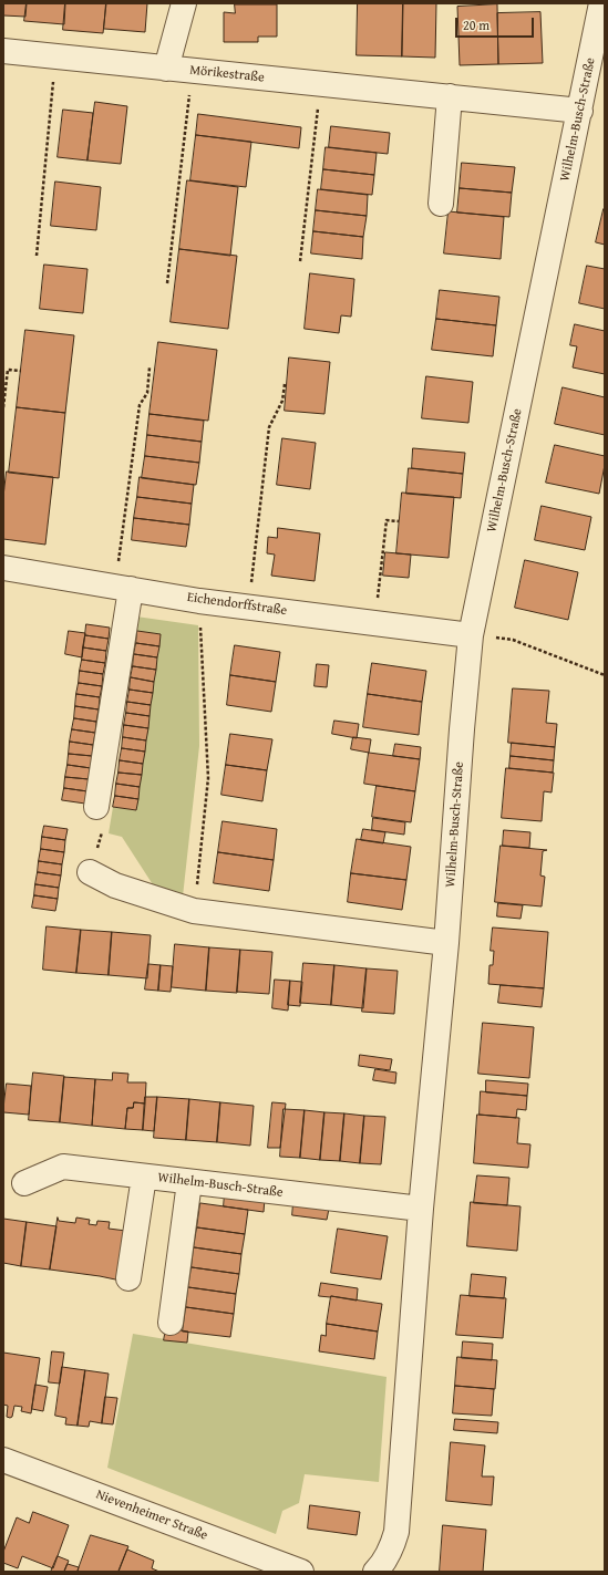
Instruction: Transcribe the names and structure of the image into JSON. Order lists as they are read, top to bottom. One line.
{"streets":{"street":["Mörikestraße","Wilhelm-Busch-Straße","Eichendorffstraße","Nievenheimer Straße"]},"crossings":[["Mörikestraße","Wilhelm-Busch-Straße"],["Wilhelm-Busch-Straße","Eichendorffstraße"]],"scale_bar":"20 m"}
